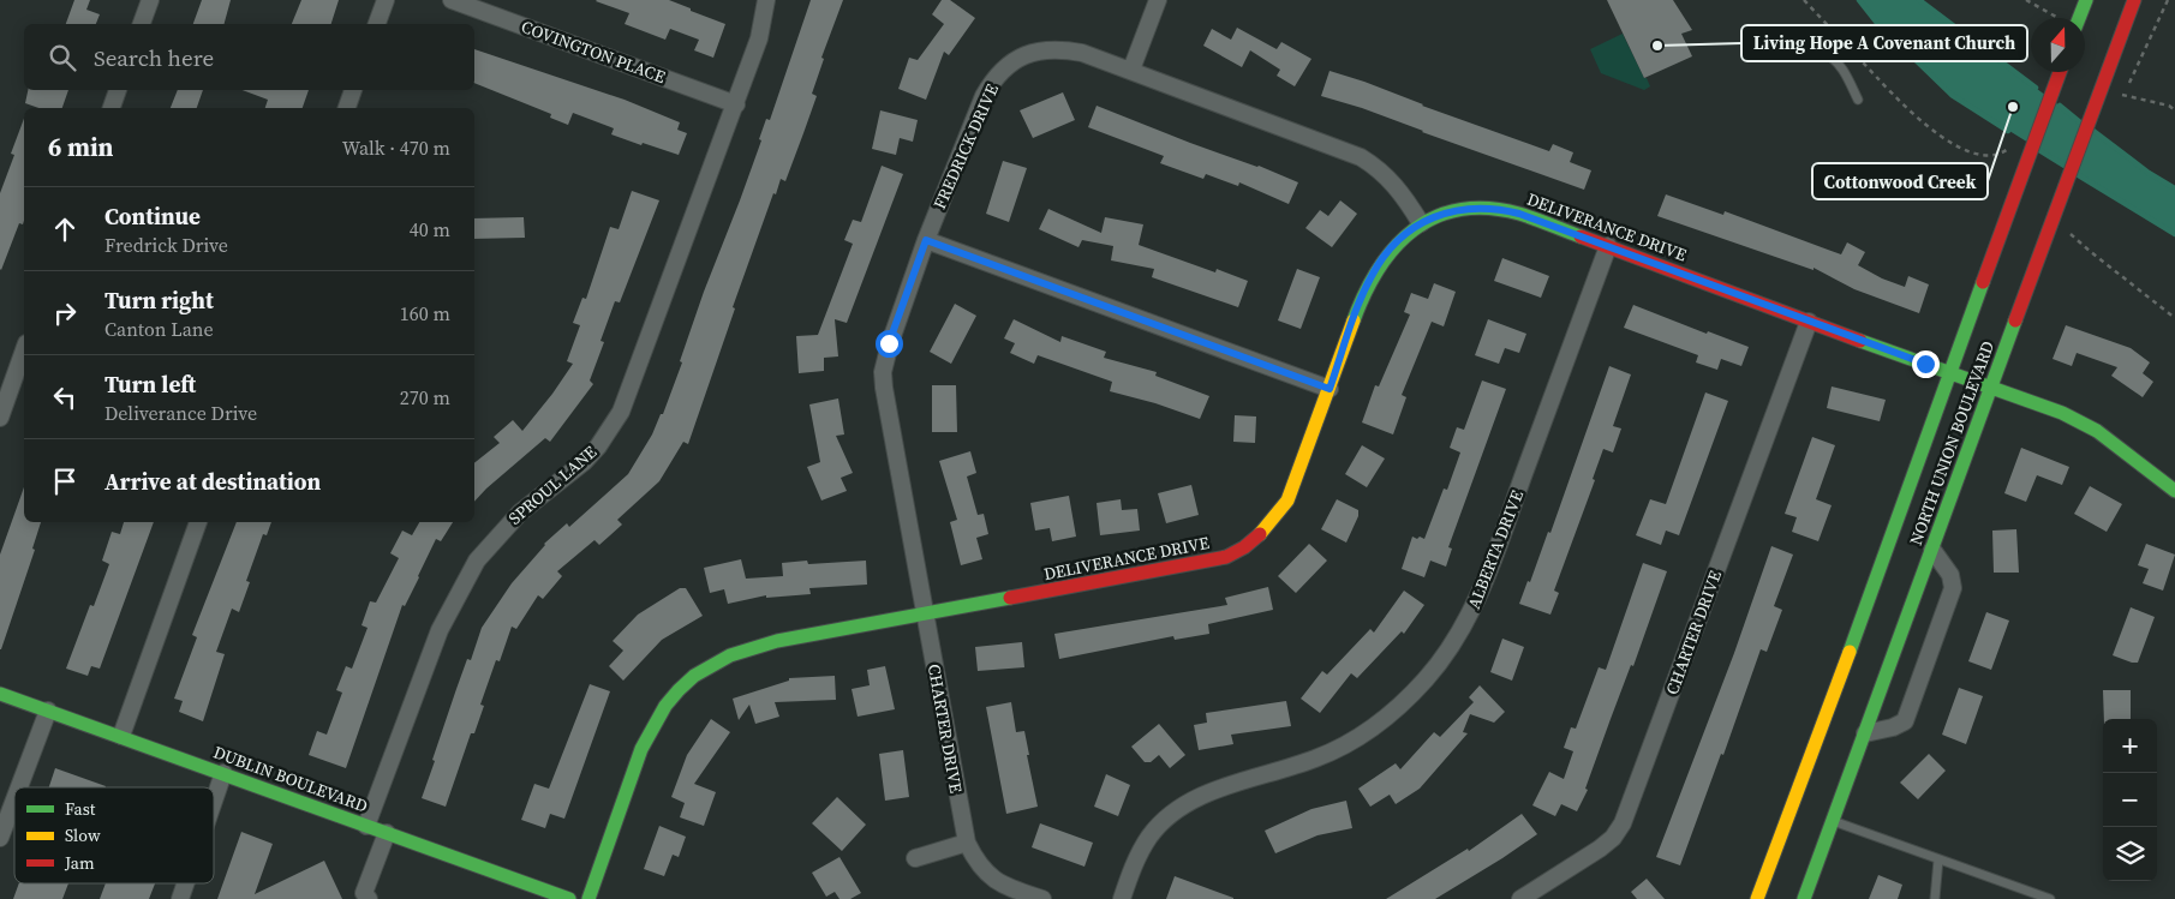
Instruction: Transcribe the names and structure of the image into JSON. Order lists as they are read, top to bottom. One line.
{"streets":{"main road":["DELIVERANCE DRIVE","NORTH UNION BOULEVARD","DUBLIN BOULEVARD"],"street":["COVINGTON PLACE","FREDRICK DRIVE","SPROUL LANE","ALBERTA DRIVE","CHARTER DRIVE"]},"crossings":[["COVINGTON PLACE","SPROUL LANE"],["FREDRICK DRIVE","DELIVERANCE DRIVE"],["FREDRICK DRIVE","CHARTER DRIVE"],["DELIVERANCE DRIVE","NORTH UNION BOULEVARD"],["DELIVERANCE DRIVE","ALBERTA DRIVE"],["DELIVERANCE DRIVE","CHARTER DRIVE"],["SPROUL LANE","DUBLIN BOULEVARD"]],"places":["Living Hope A Covenant Church","Cottonwood Creek"],"legend":["Fast","Slow","Jam"],"north":"top","page":{"search":"Search here","heading":["6 min","Walk · 470 m"],"list":[["Continue","Fredrick Drive","40 m"],["Turn right","Canton Lane","160 m"],["Turn left","Deliverance Drive","270 m"],"Arrive at destination"],"map_buttons":["+","−"]}}
